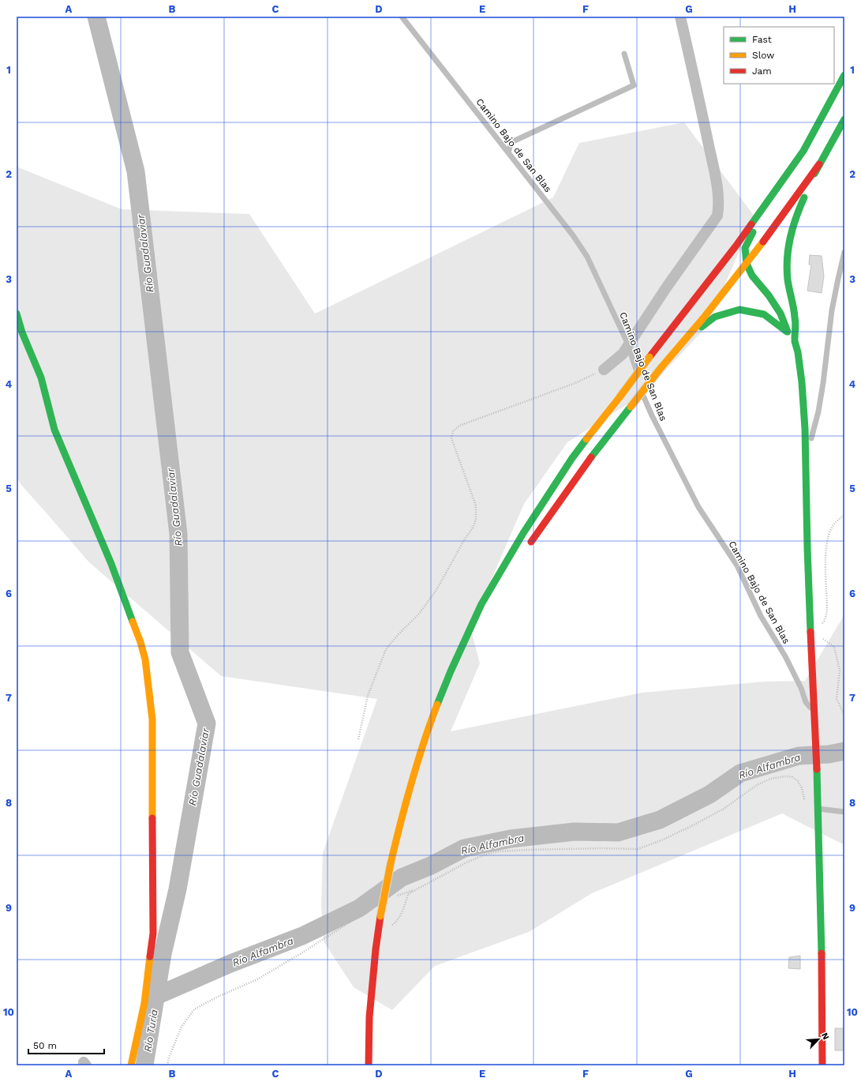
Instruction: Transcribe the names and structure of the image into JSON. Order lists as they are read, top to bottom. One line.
{"streets":{"lane":["Camino Bajo de San Blas"]},"water":["Río Guadalaviar","Río Alfambra","Río Turia"],"legend":["Fast","Slow","Jam"],"scale_bar":"50 m","north":"top right","grid":{"columns":["A","B","C","D","E","F","G","H"],"rows":["1","2","3","4","5","6","7","8","9","10"]}}
